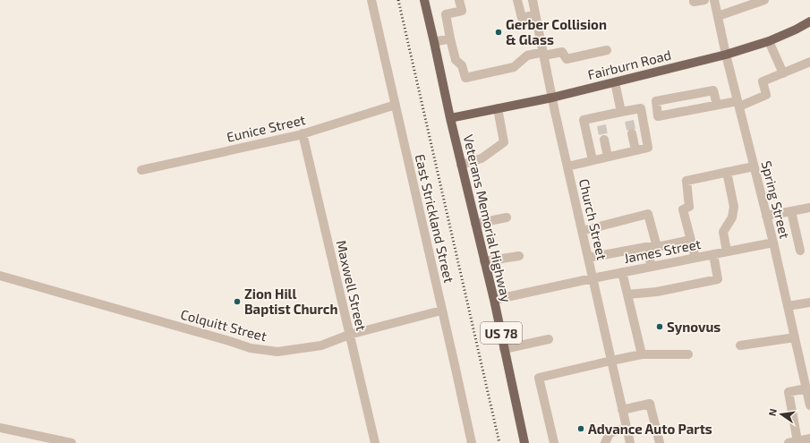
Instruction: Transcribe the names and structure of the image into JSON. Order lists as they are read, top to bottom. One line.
{"streets":{"main road":["Fairburn Road","Veterans Memorial Highway","US 78"],"street":["Eunice Street","Spring Street","East Strickland Street","Church Street","James Street","Maxwell Street","Colquitt Street"]},"crossings":[["Fairburn Road","Spring Street"],["Fairburn Road","Veterans Memorial Highway"],["Fairburn Road","Church Street"],["Eunice Street","East Strickland Street"],["Eunice Street","Maxwell Street"],["Spring Street","James Street"],["East Strickland Street","Colquitt Street"],["Veterans Memorial Highway","James Street"],["Church Street","James Street"],["Maxwell Street","Colquitt Street"]],"places":["Gerber Collision & Glass","Zion Hill Baptist Church","Synovus","Advance Auto Parts"],"north":"left"}
